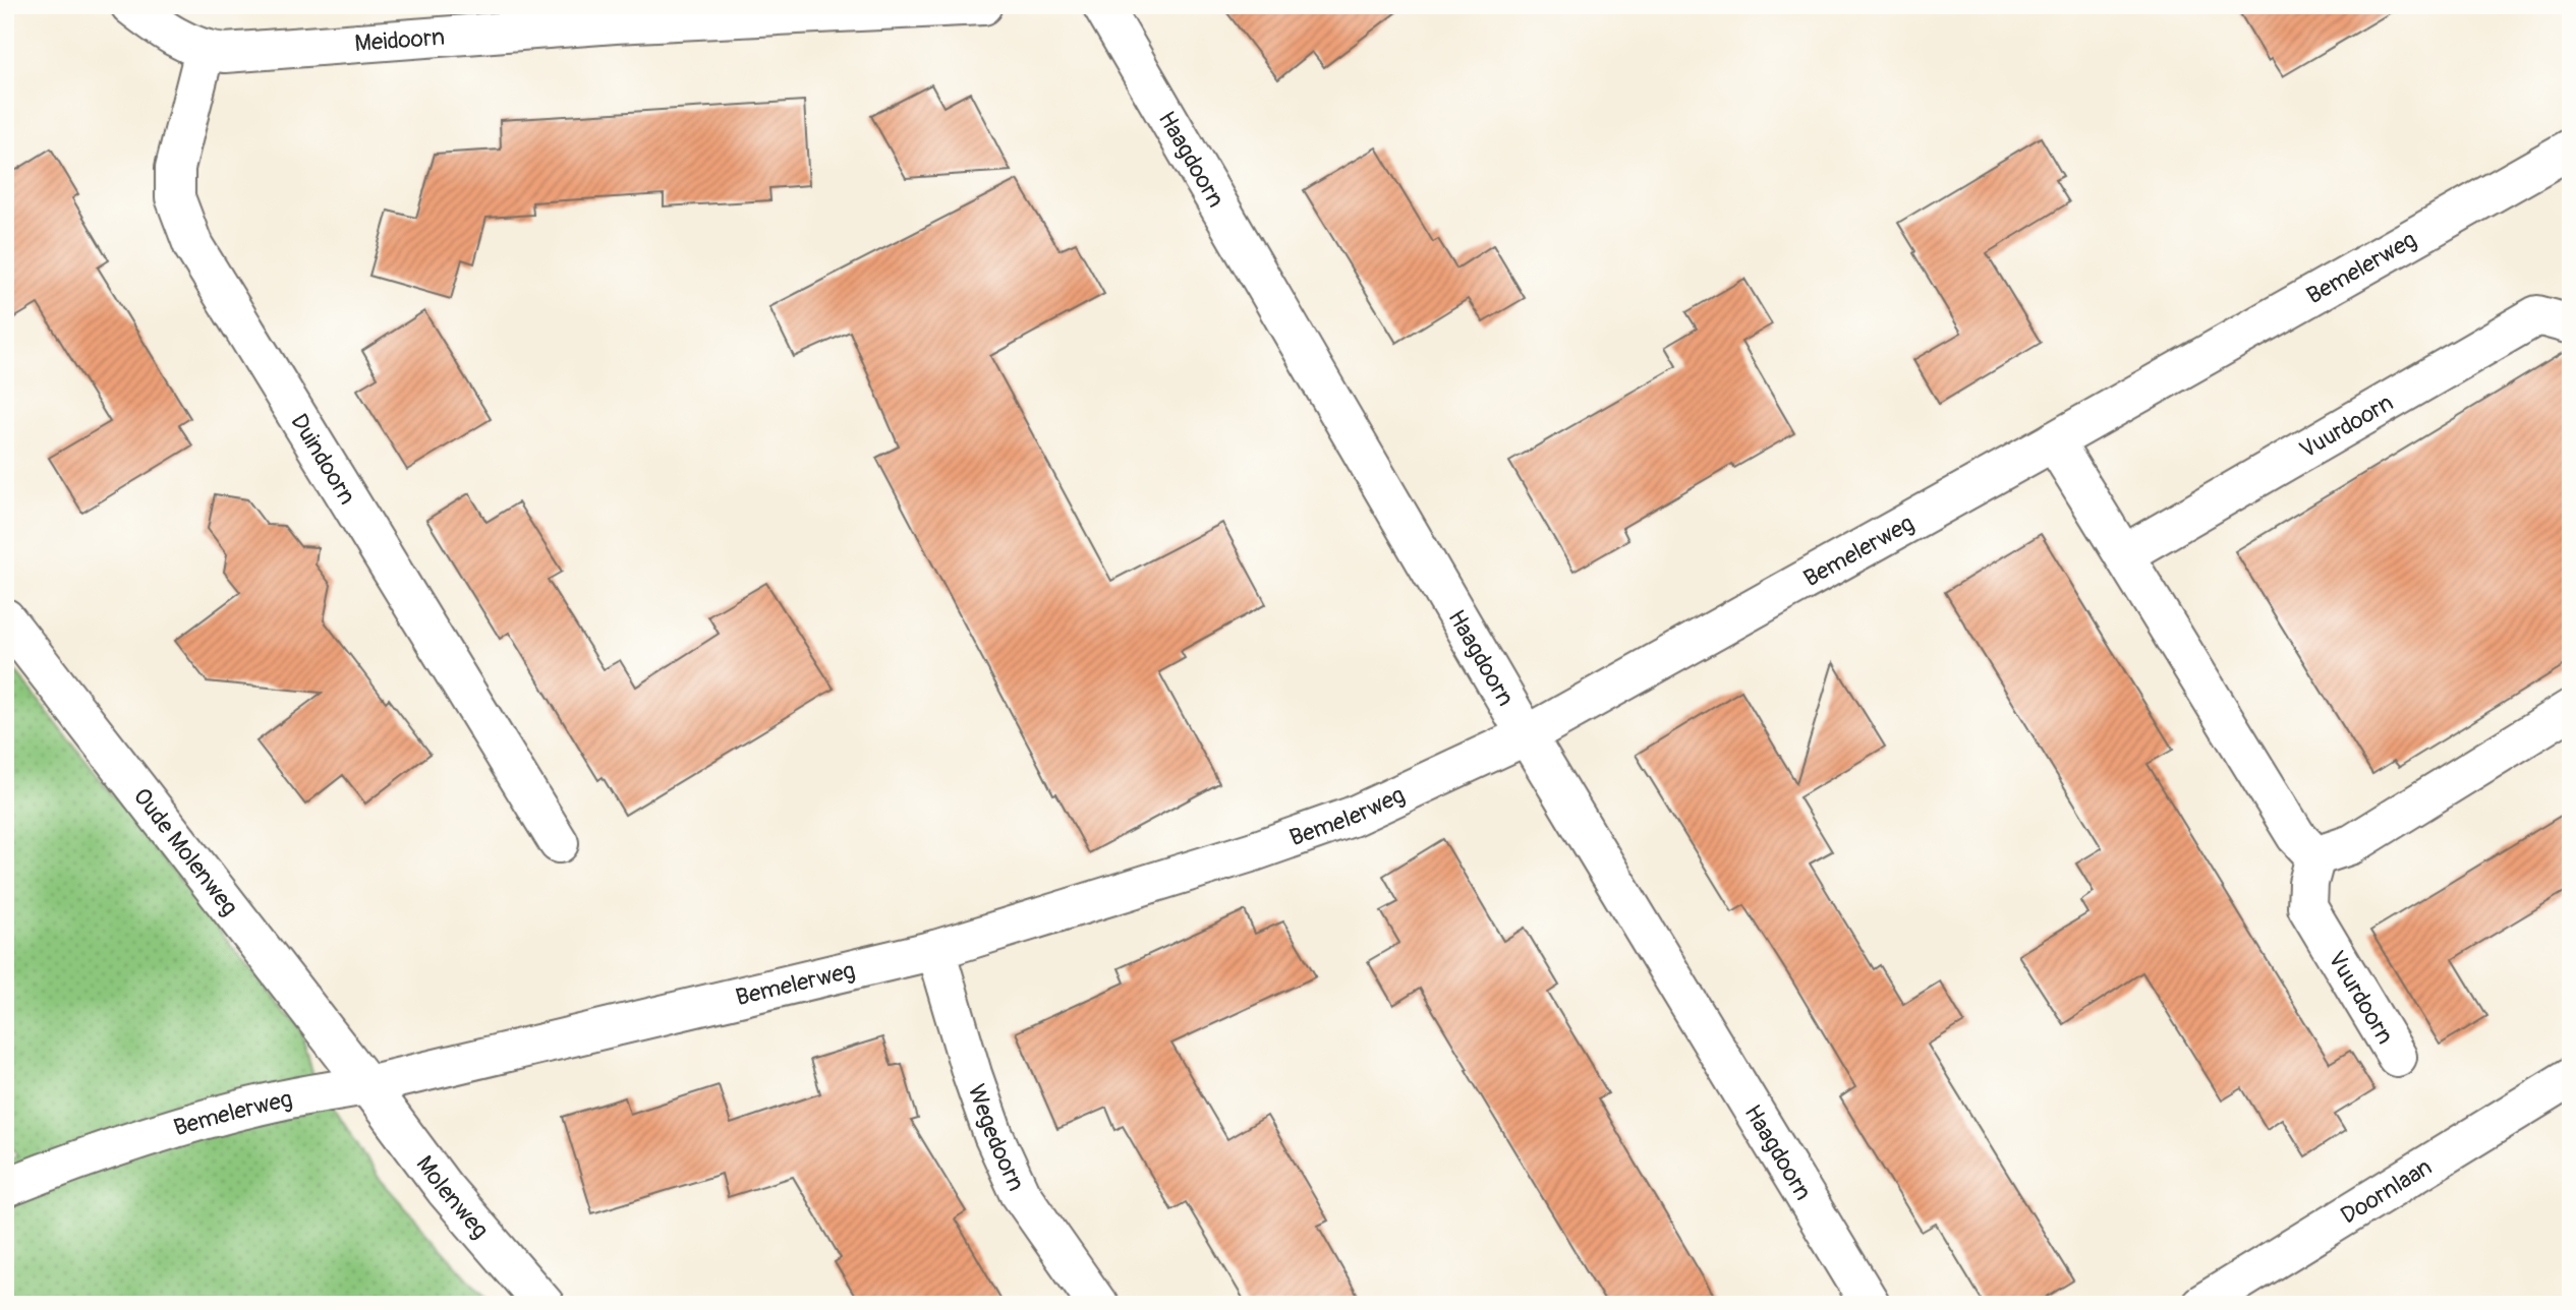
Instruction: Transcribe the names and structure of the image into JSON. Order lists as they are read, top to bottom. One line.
{"streets":{"street":["Meidoorn","Haagdoorn","Bemelerweg","Vuurdoorn","Duindoorn","Oude Molenweg","Wegedoorn","Doornlaan","Molenweg"]},"crossings":[["Meidoorn","Duindoorn"],["Haagdoorn","Bemelerweg"],["Bemelerweg","Oude Molenweg"],["Bemelerweg","Wegedoorn"],["Bemelerweg","Molenweg"],["Oude Molenweg","Molenweg"]]}
